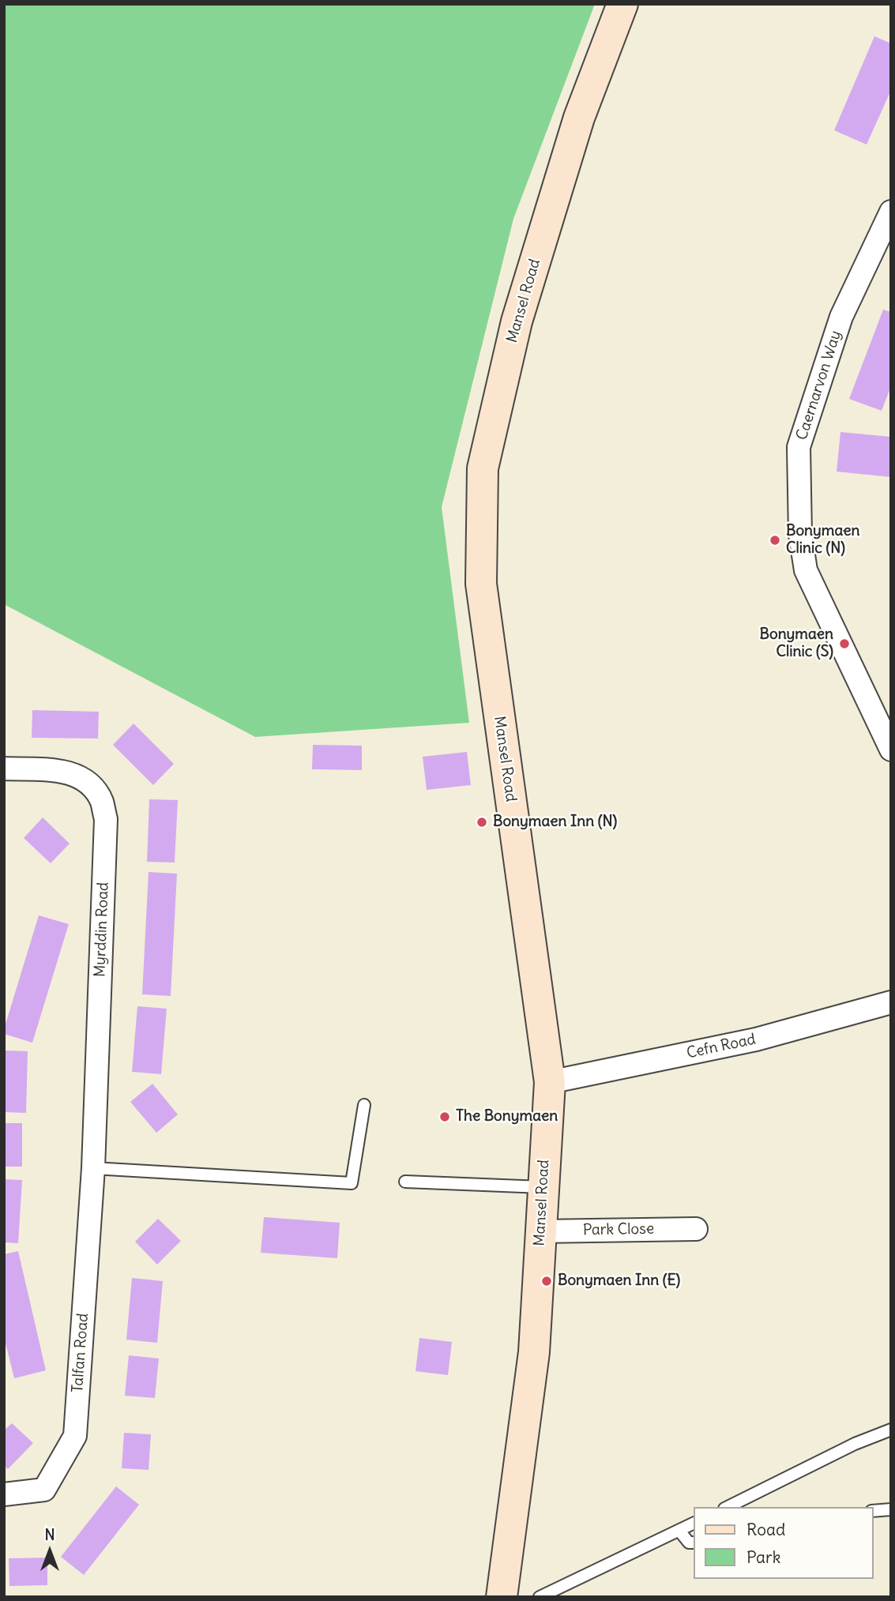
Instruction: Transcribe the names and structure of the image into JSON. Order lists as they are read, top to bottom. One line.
{"streets":{"street":["Mansel Road","Caernarvon Way","Myrddin Road","Cefn Road","Park Close","Talfan Road"]},"crossings":[["Mansel Road","Cefn Road"],["Mansel Road","Park Close"],["Myrddin Road","Talfan Road"]],"places":["Bonymaen Clinic (N)","Bonymaen Clinic (S)","Bonymaen Inn (N)","The Bonymaen","Bonymaen Inn (E)"],"legend":["Road","Park"],"north":"top"}
